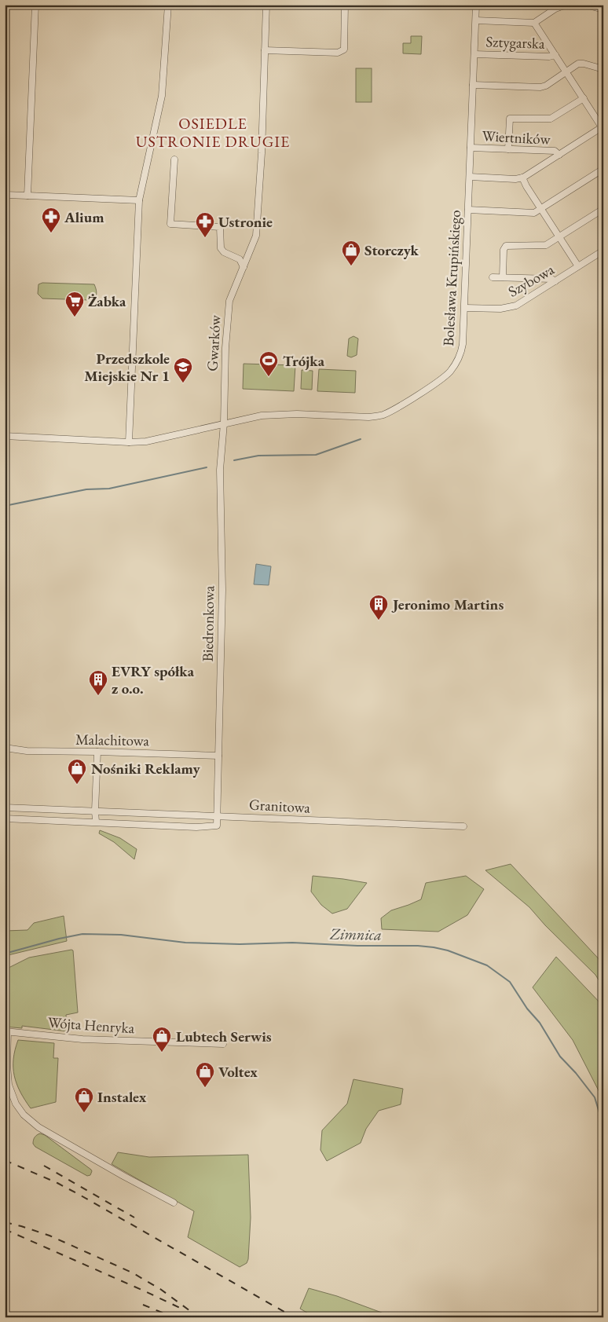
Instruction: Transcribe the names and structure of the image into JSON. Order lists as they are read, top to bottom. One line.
{"streets":{"street":["Sztygarska","Wiertników","Bolesława Krupińskiego","Szybowa","Gwarków","Biedronkowa","Malachitowa","Granitowa","Wójta Henryka"]},"crossings":[["Sztygarska","Wiertników"],["Sztygarska","Bolesława Krupińskiego"],["Wiertników","Bolesława Krupińskiego"],["Bolesława Krupińskiego","Szybowa"],["Bolesława Krupińskiego","Gwarków"],["Bolesława Krupińskiego","Biedronkowa"],["Gwarków","Biedronkowa"],["Biedronkowa","Malachitowa"],["Biedronkowa","Granitowa"]],"districts":["OSIEDLE USTRONIE DRUGIE"],"water":["Zimnica"],"places":{"pharmacy":["Alium","Ustronie"],"shop":["Storczyk","Nośniki Reklamy","Lubtech Serwis","Voltex","Instalex"],"supermarket":["Żabka"],"sports":["Trójka"],"school or university":["Przedszkole Miejskie Nr 1"],"building":["Jeronimo Martins","EVRY spółka z o.o."]}}
